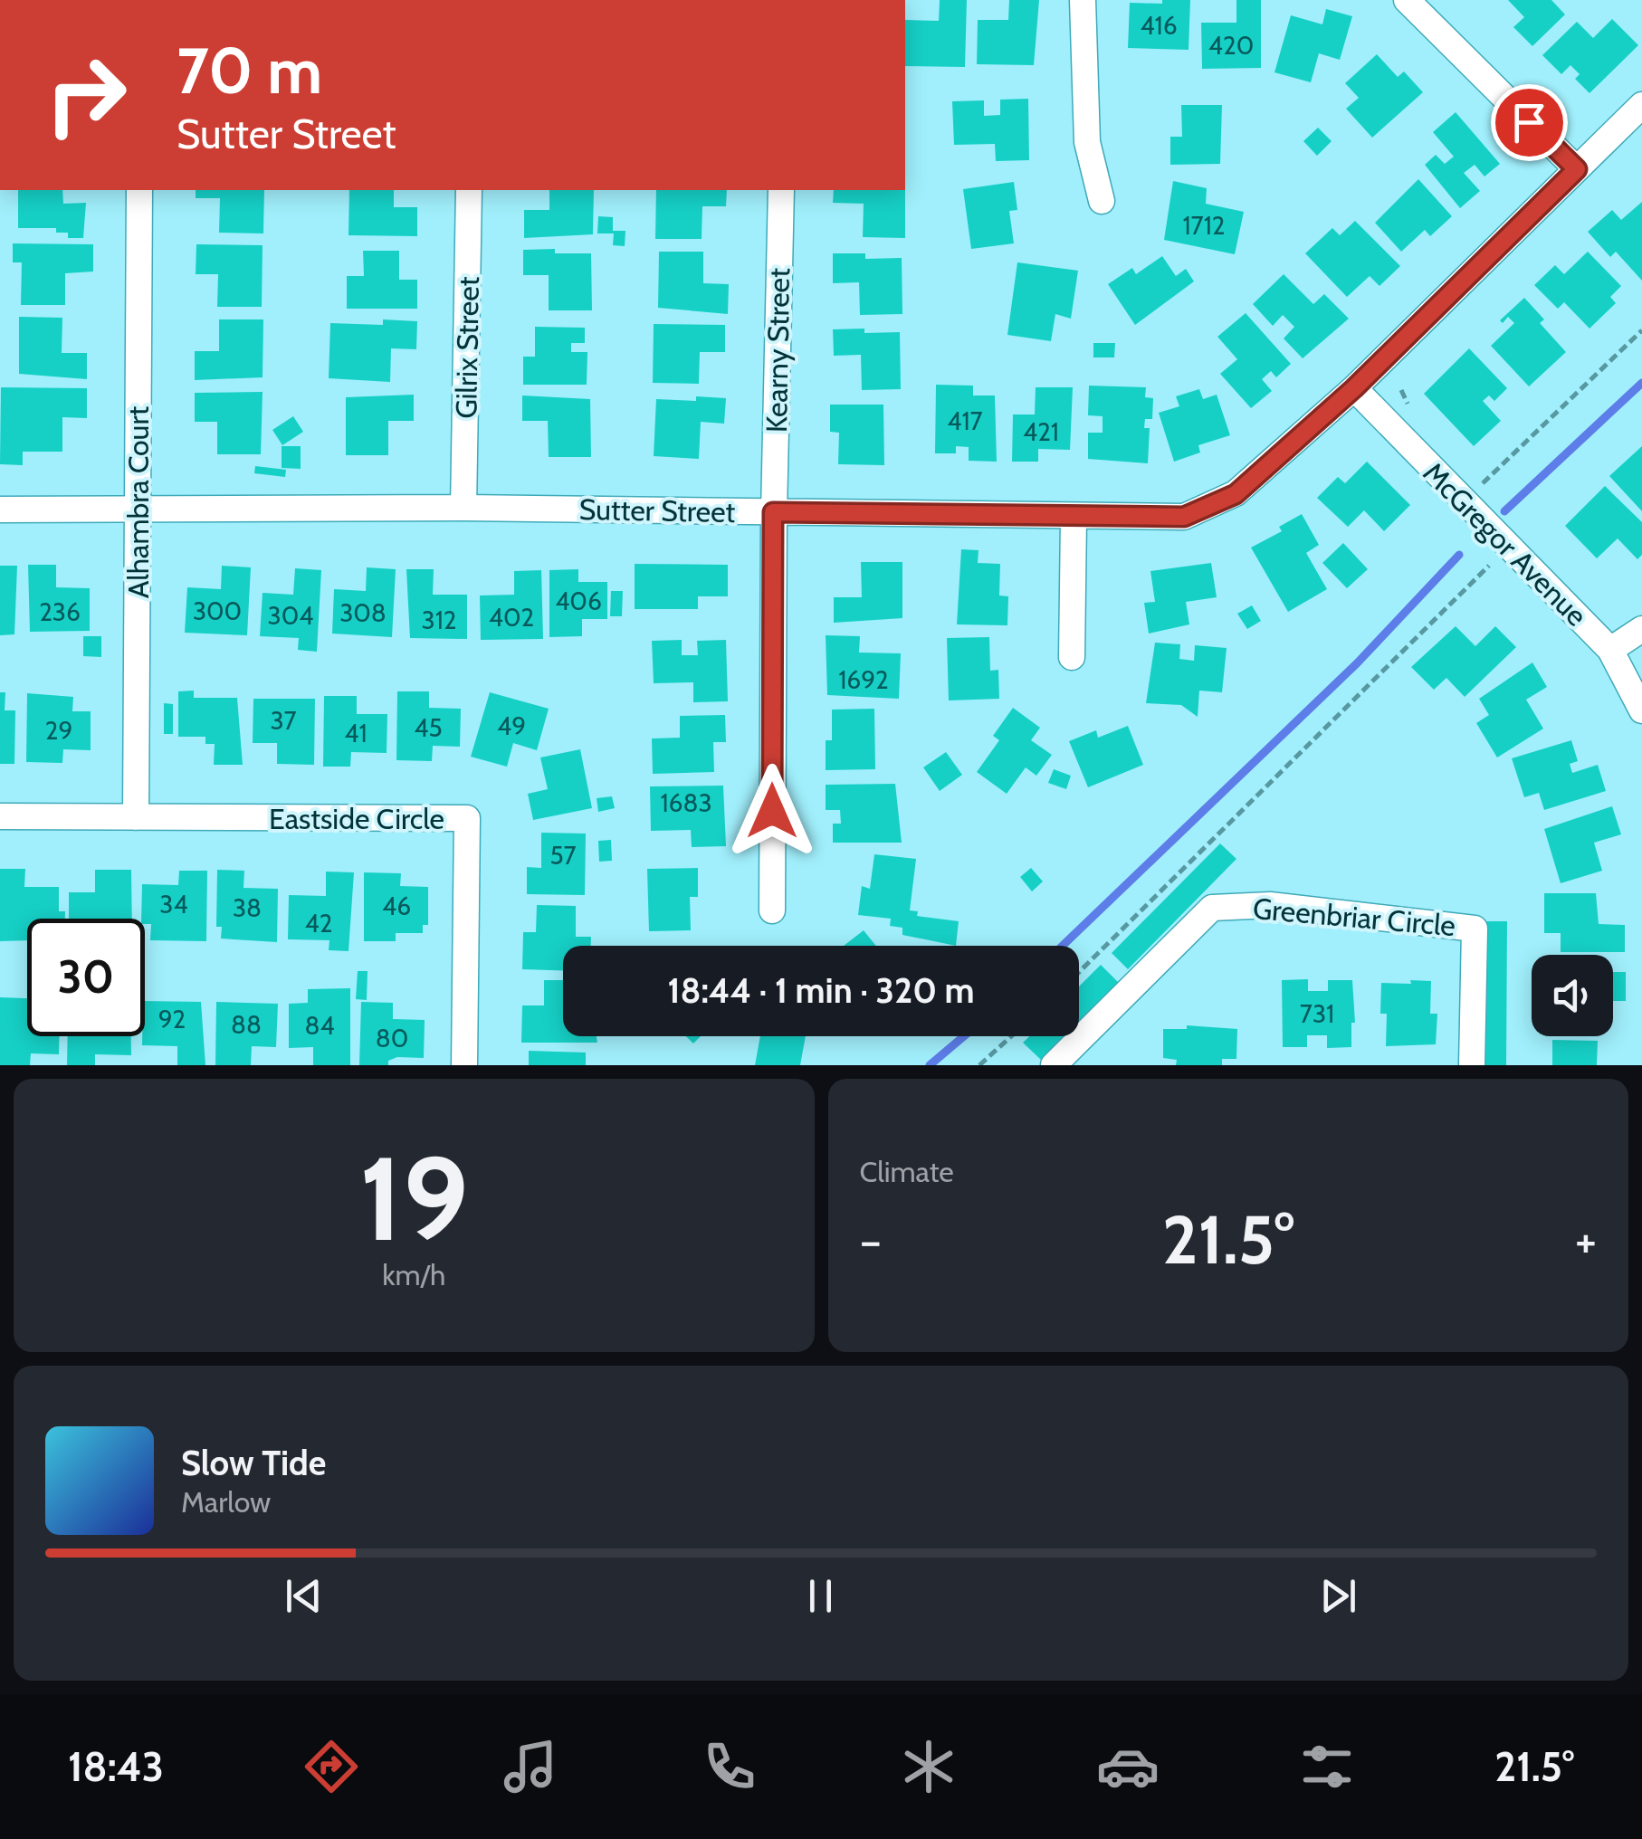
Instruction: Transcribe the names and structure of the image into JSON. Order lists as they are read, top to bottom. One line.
{"streets":{"street":["Gilrix Street","Kearny Street","Alhambra Court","Sutter Street","McGregor Avenue","Eastside Circle","Greenbriar Circle"]},"crossings":[["Gilrix Street","Sutter Street"],["Kearny Street","Sutter Street"],["Alhambra Court","Sutter Street"],["Alhambra Court","Eastside Circle"],["Sutter Street","McGregor Avenue"]],"house_numbers":["416","420","1712","417","421","406","300","236","308","304","402","312","1692","37","49","45","29","41","1683","57","34","46","38","42","731","92","88","84","80"],"page":{"turn":["70 m","Sutter Street"],"limit":"30","trip":"18:44 · 1 min · 320 m","tile":[["19","km/h"],"Climate"],"heat":["−","21.5°","+"],"song":["Slow Tide","Marlow"],"tabs":["18:43","21.5°"]}}
